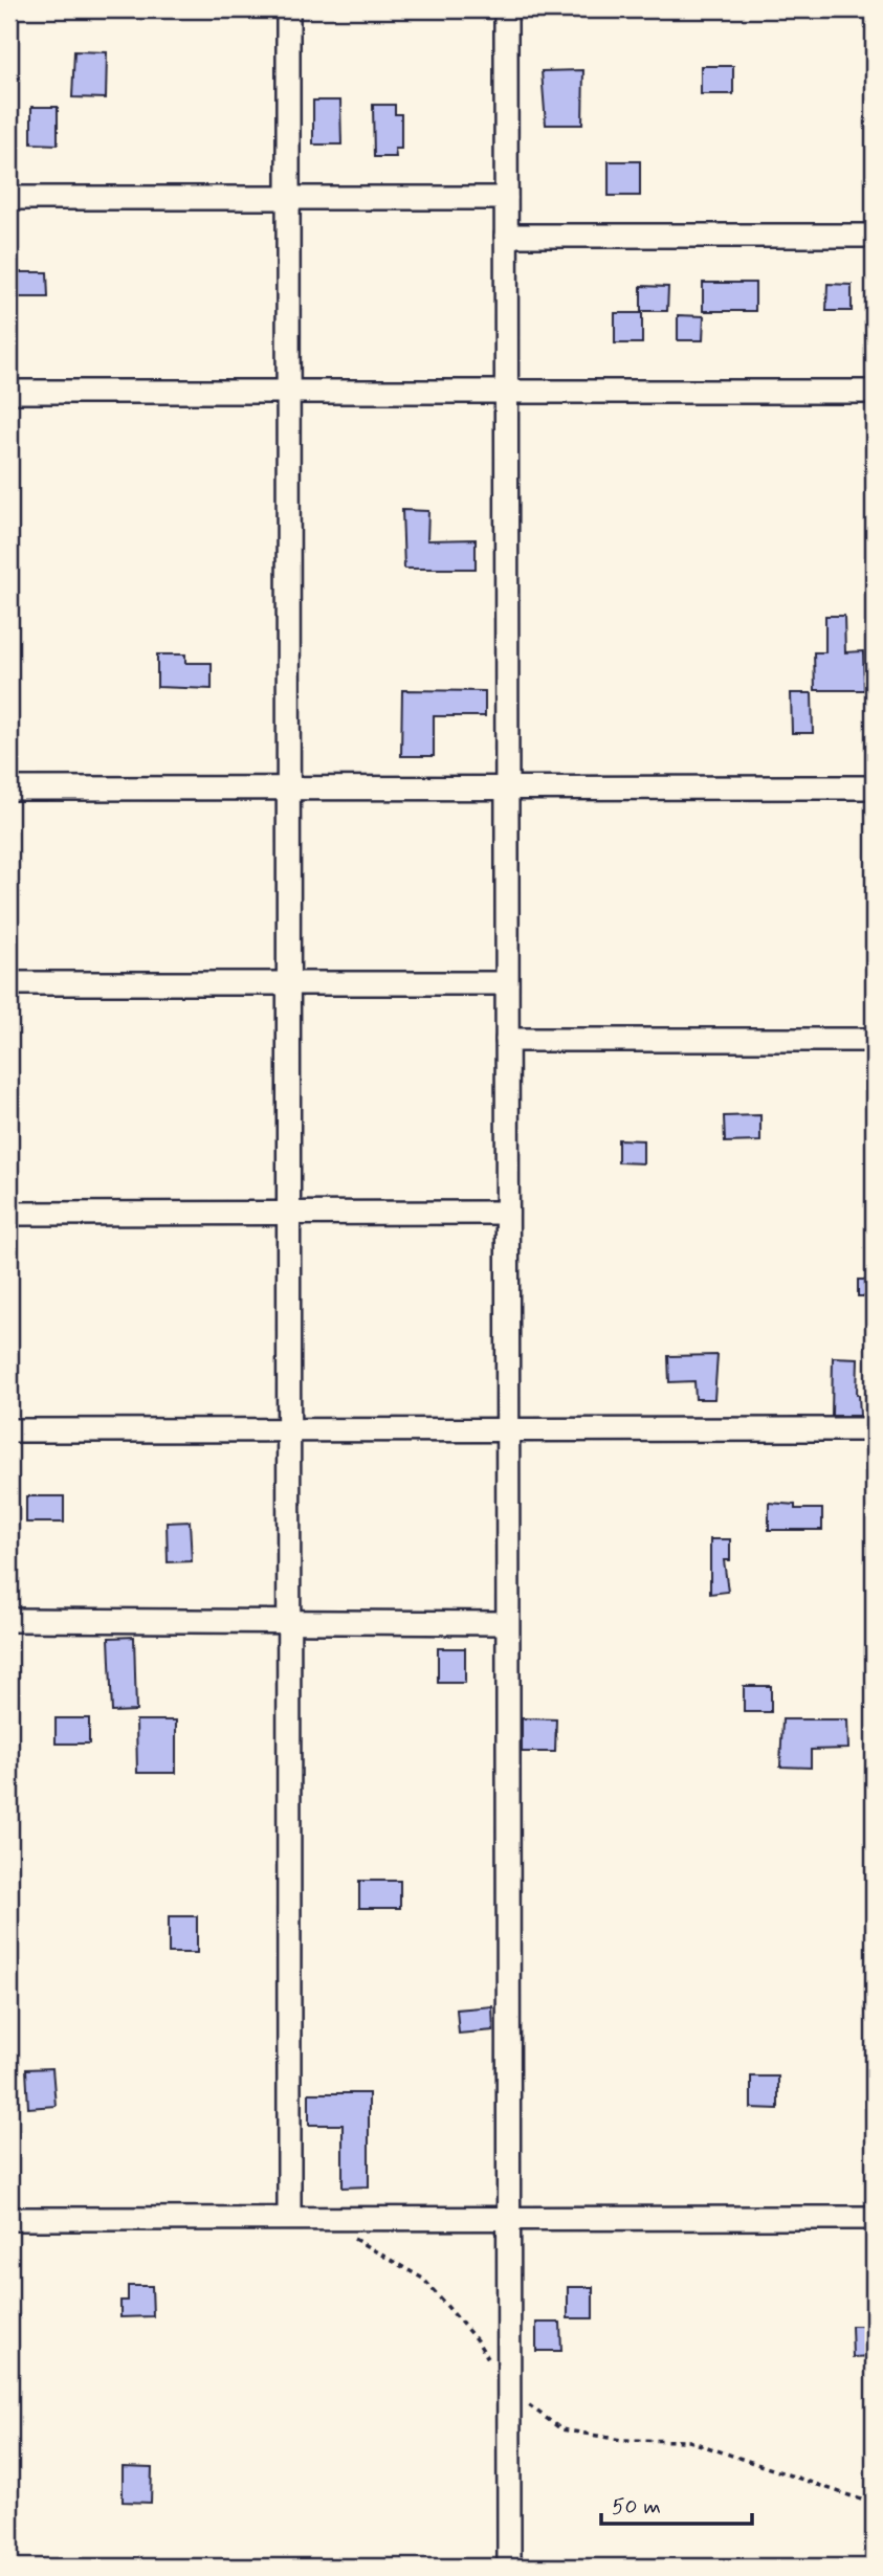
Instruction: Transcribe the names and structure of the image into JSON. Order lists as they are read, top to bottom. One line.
{"scale_bar":"50 m"}
